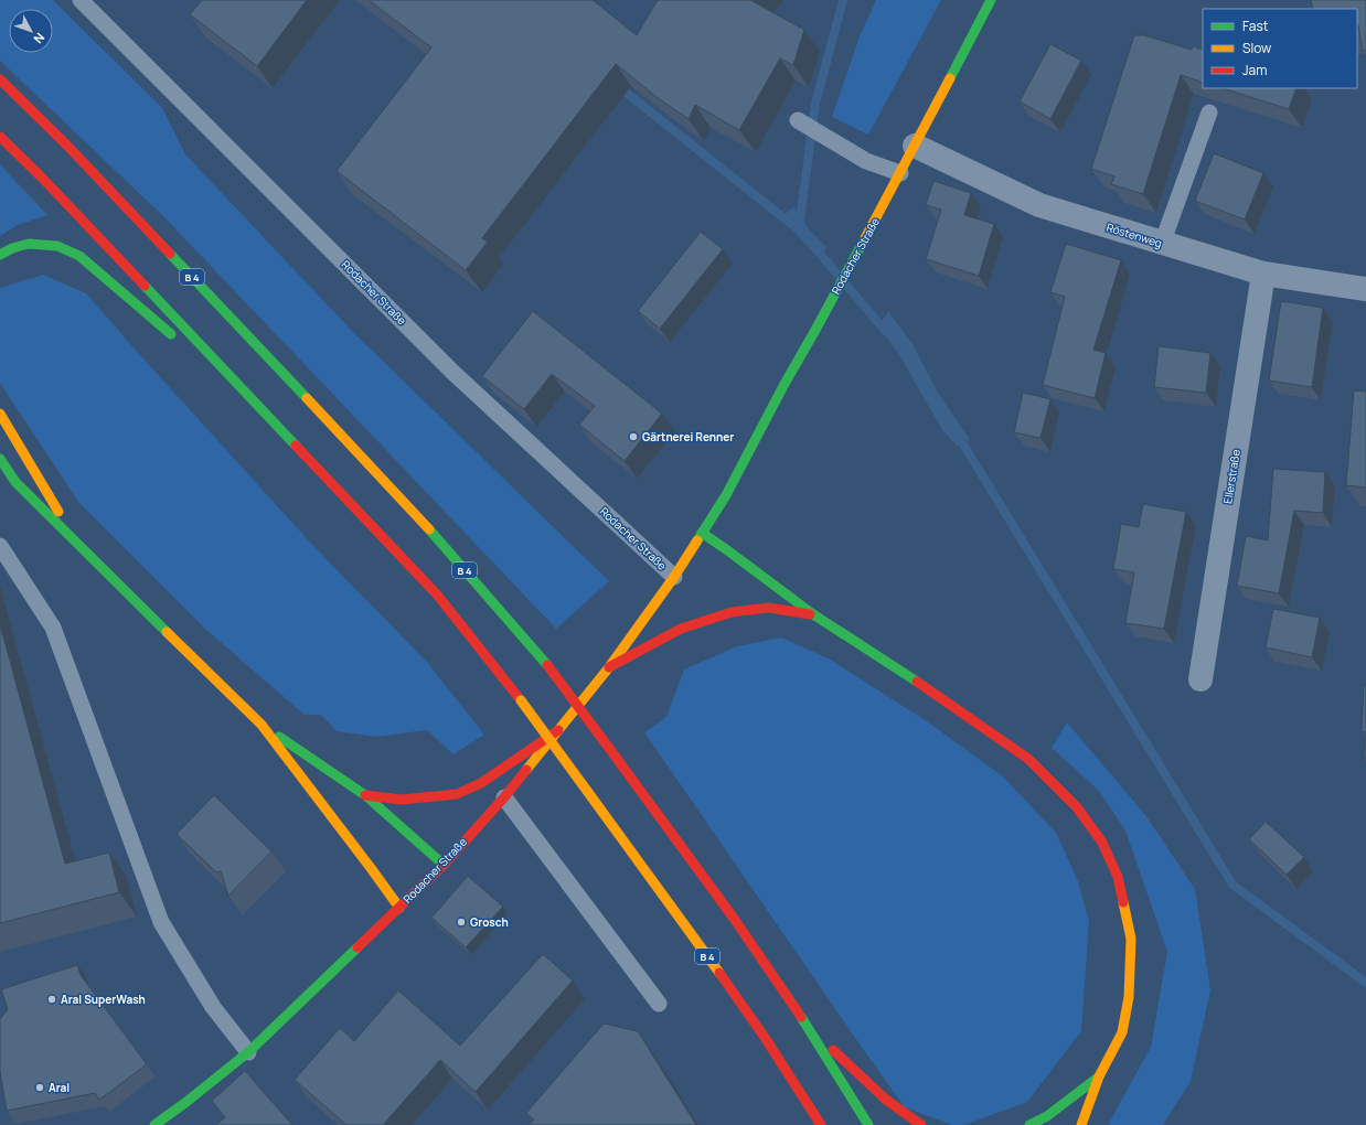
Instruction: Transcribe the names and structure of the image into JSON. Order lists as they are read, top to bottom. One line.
{"streets":{"main road":["Rodacher Straße","B 4"],"street":["Röstenweg","Ellerstraße"]},"crossings":[["Röstenweg","Rodacher Straße"],["Röstenweg","Ellerstraße"]],"places":["Gärtnerei Renner","Grosch","Aral SuperWash","Aral"],"legend":["Fast","Slow","Jam"],"north":"bottom right"}
